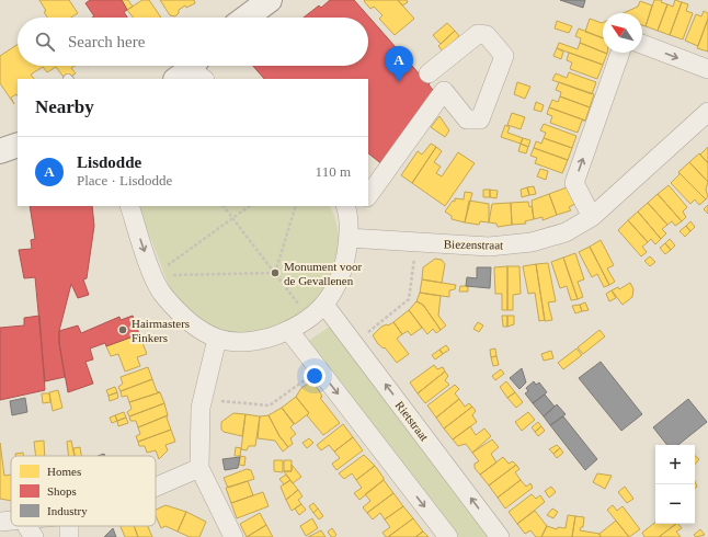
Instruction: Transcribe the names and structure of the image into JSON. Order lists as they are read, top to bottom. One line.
{"streets":{"street":["Biezenstraat","Rietstraat"]},"places":["Monument voor de Gevallenen","Hairmasters Finkers"],"legend":["Homes","Shops","Industry"],"north":"top left","page":{"search":"Search here","pins":"A","heading":"Nearby","list":[{"mark":"A","name":"Lisdodde","note":"Place · Lisdodde","value":"110 m"}],"map_buttons":["+","−"]}}
